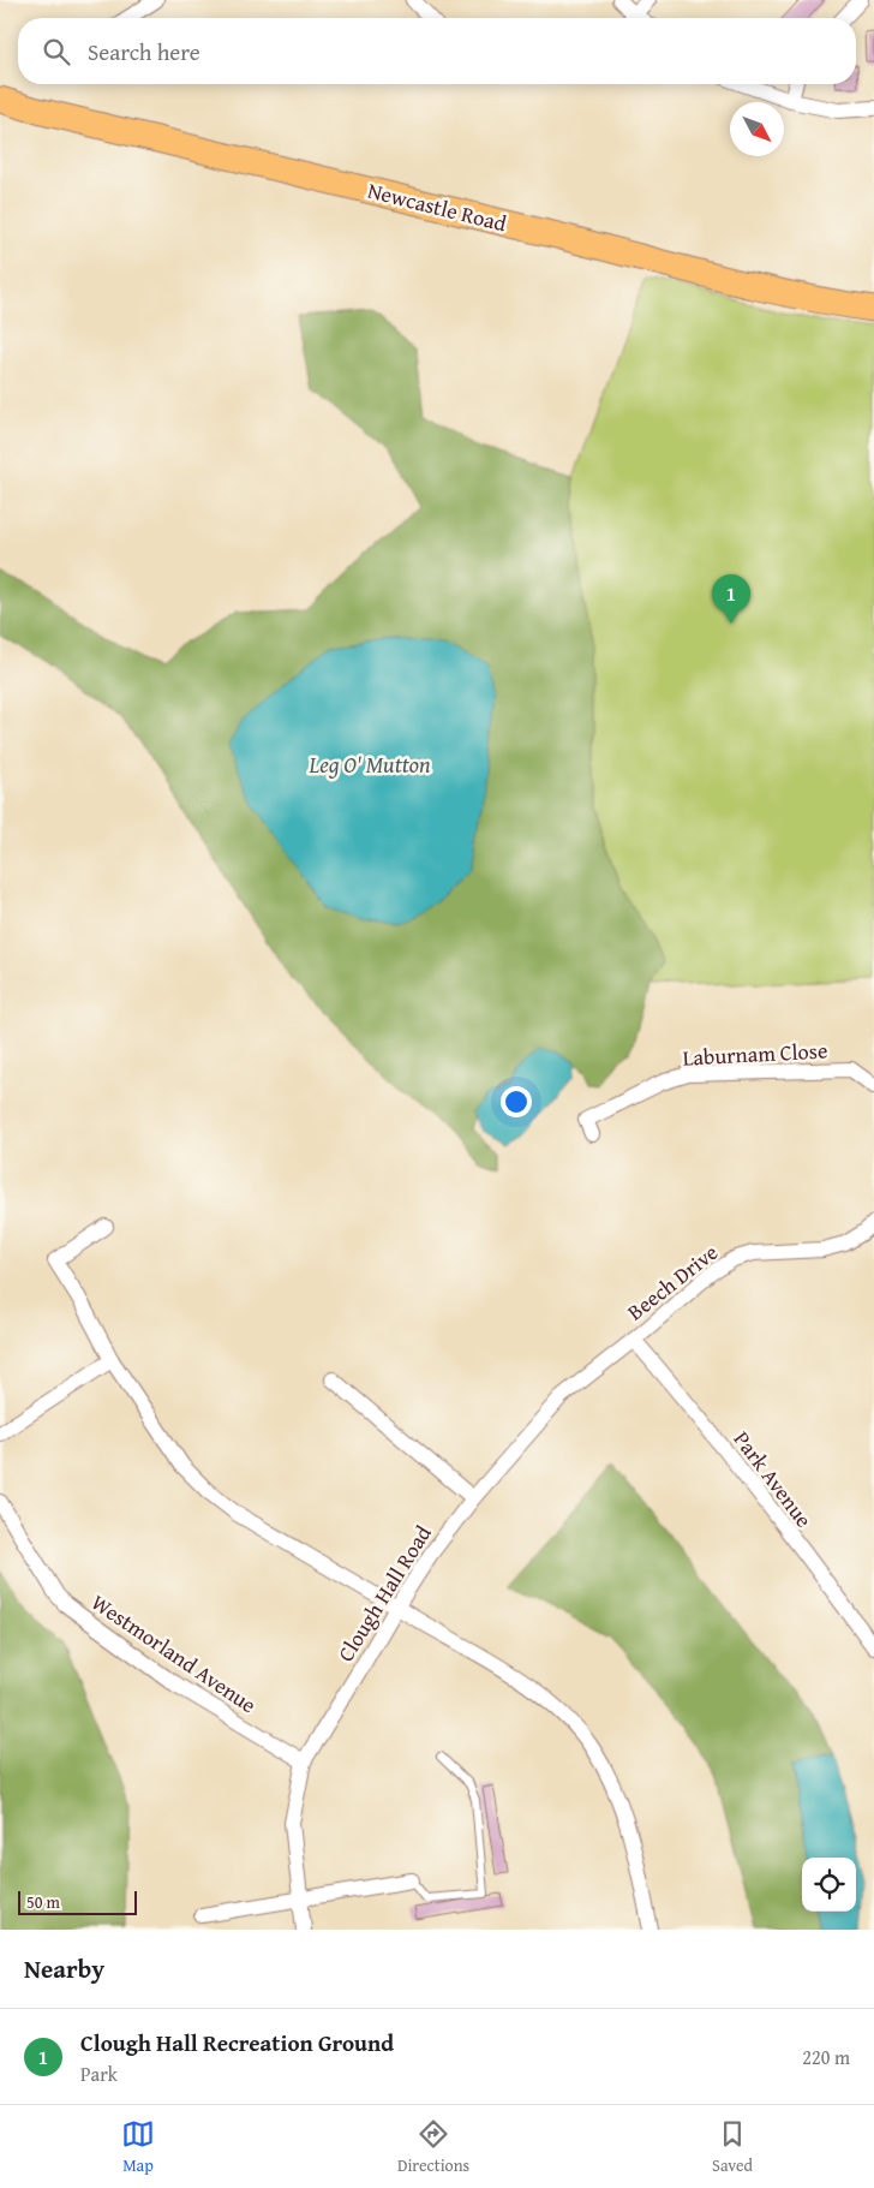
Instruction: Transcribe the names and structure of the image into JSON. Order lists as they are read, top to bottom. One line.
{"streets":{"highway":["Newcastle Road"],"street":["Laburnam Close","Beech Drive","Park Avenue","Clough Hall Road","Westmorland Avenue"]},"crossings":[["Beech Drive","Park Avenue"],["Beech Drive","Clough Hall Road"],["Park Avenue","Clough Hall Road"],["Clough Hall Road","Westmorland Avenue"]],"water":["Leg O' Mutton"],"scale_bar":"50 m","north":"bottom right","page":{"search":"Search here","pins":"1","scale":"50 m","heading":"Nearby","list":[{"mark":"1","name":"Clough Hall Recreation Ground","note":"Park","value":"220 m"}],"nav":["Map","Directions","Saved"]}}
